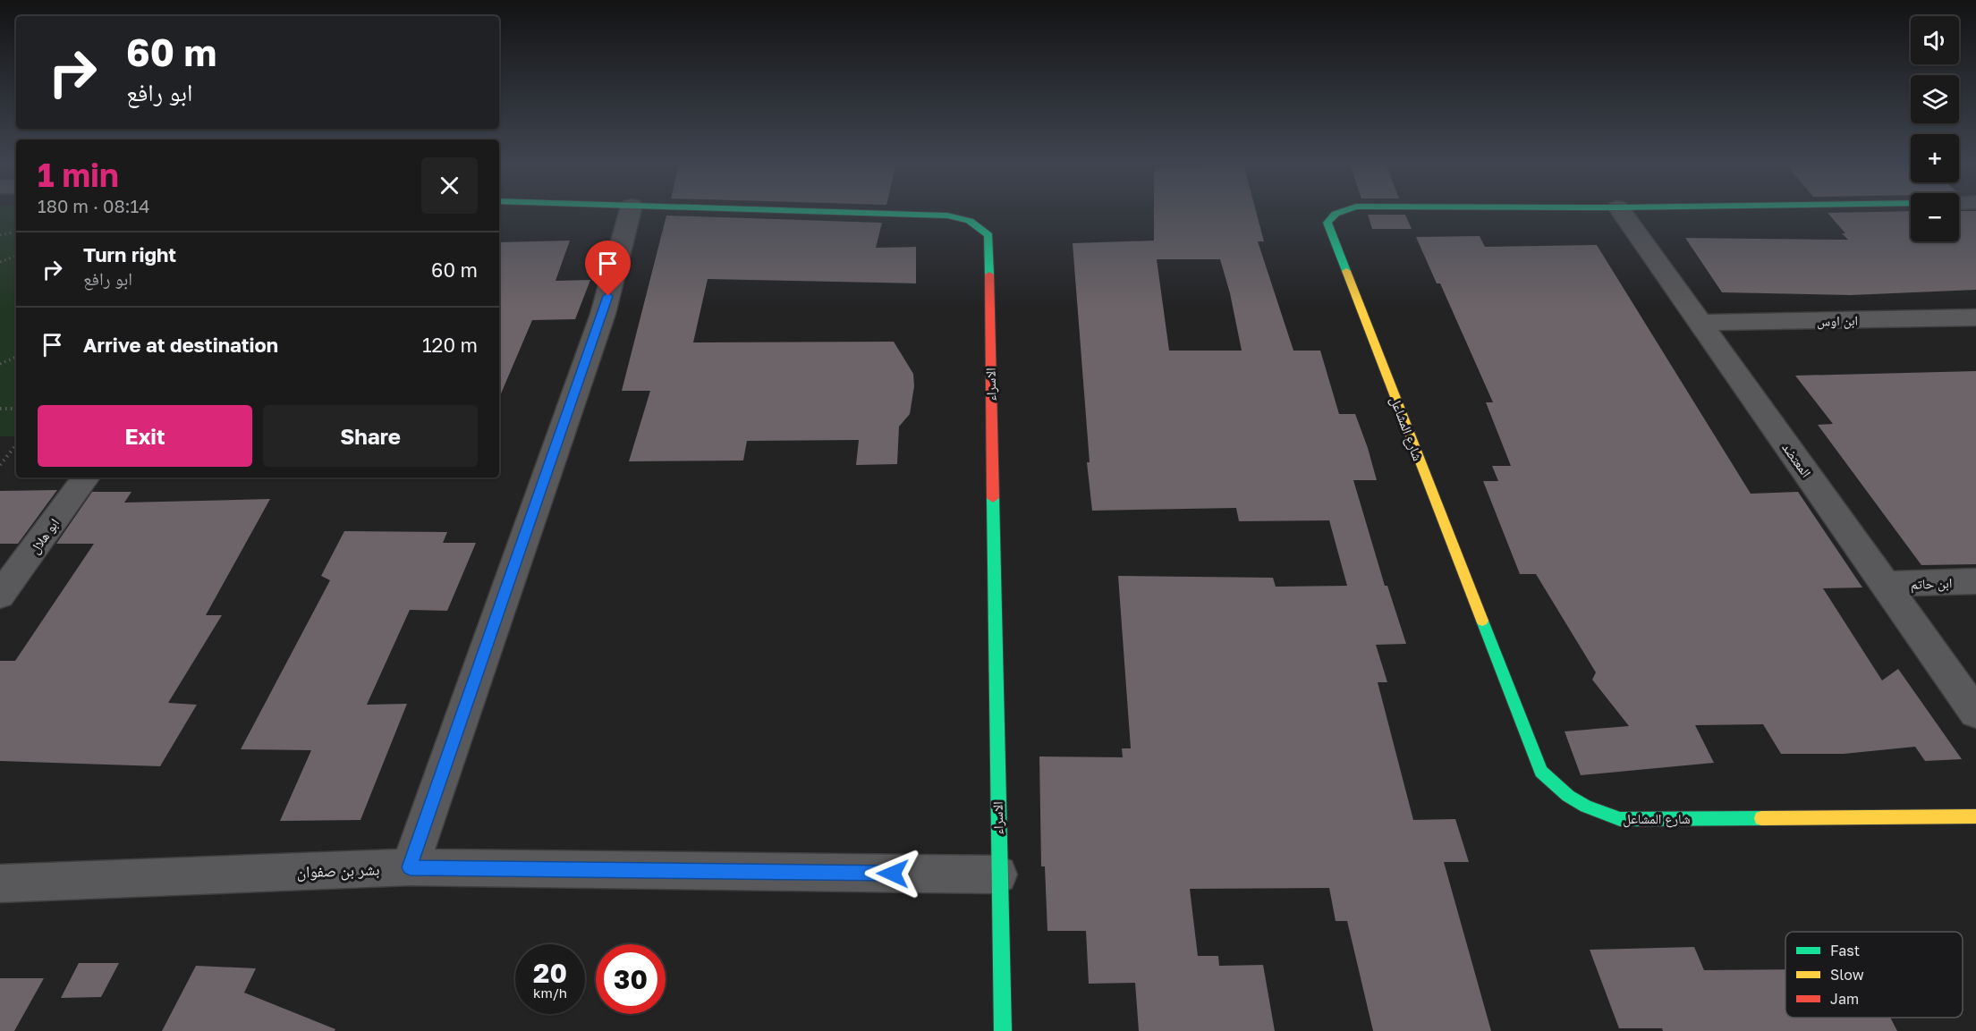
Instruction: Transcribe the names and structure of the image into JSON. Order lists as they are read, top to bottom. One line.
{"streets":{"street":["ابن اوس","الاسراء","شارع المشاعل","المعتضد","ابو هلال","ابن حاتم","بشر بن صفوان"]},"crossings":[["ابن اوس","المعتضد"],["الاسراء","بشر بن صفوان"],["المعتضد","ابن حاتم"]],"legend":["Fast","Slow","Jam"],"page":{"map_buttons":["+","−"],"turn":["60 m","ابو رافع"],"heading":["1 min","180 m · 08:14"],"list":[{"name":"Turn right","note":"ابو رافع","value":"60 m"},{"name":"Arrive at destination","value":"120 m"}],"buttons":["Exit","Share"],"speed":"20 km/h","limit":"30"}}
